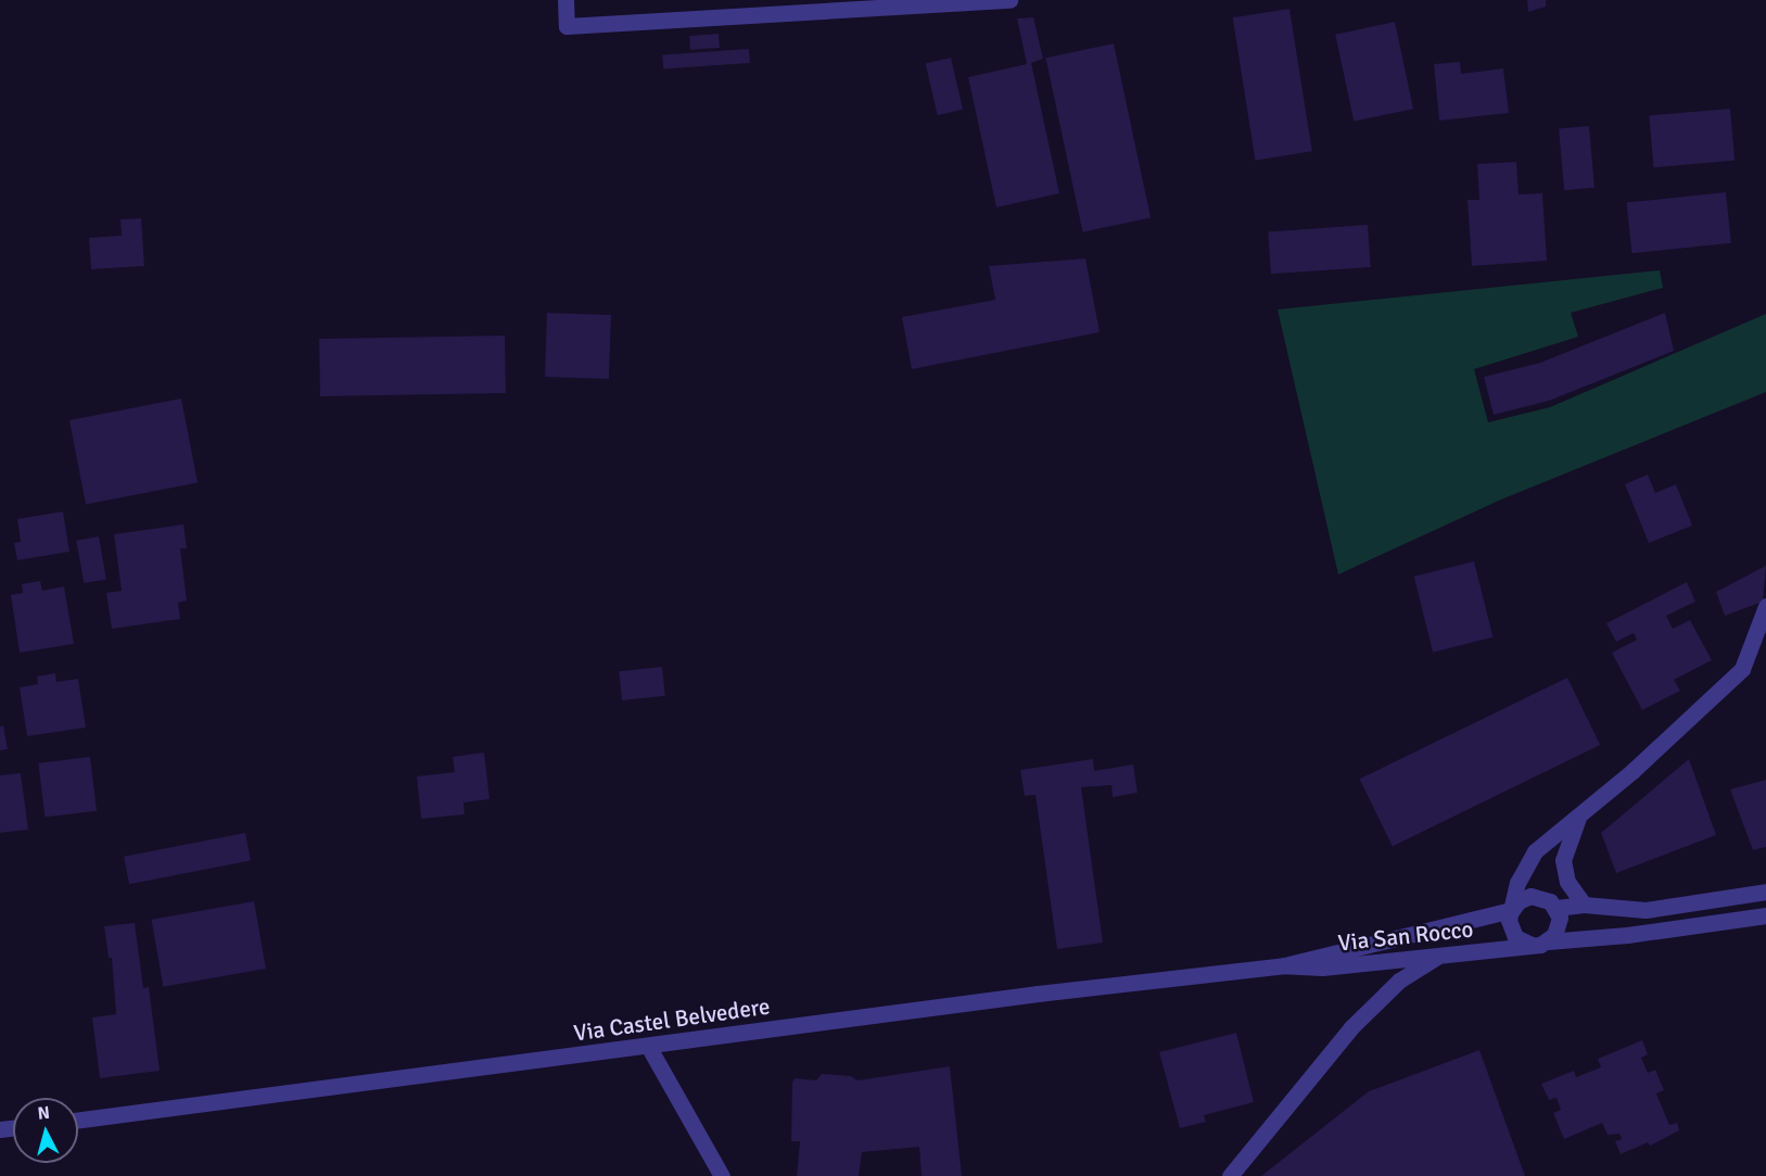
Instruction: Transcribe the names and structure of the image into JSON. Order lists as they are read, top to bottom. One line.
{"streets":{"street":["Via San Rocco","Via Castel Belvedere"]},"crossings":[["Via San Rocco","Via Castel Belvedere"]],"north":"top"}
